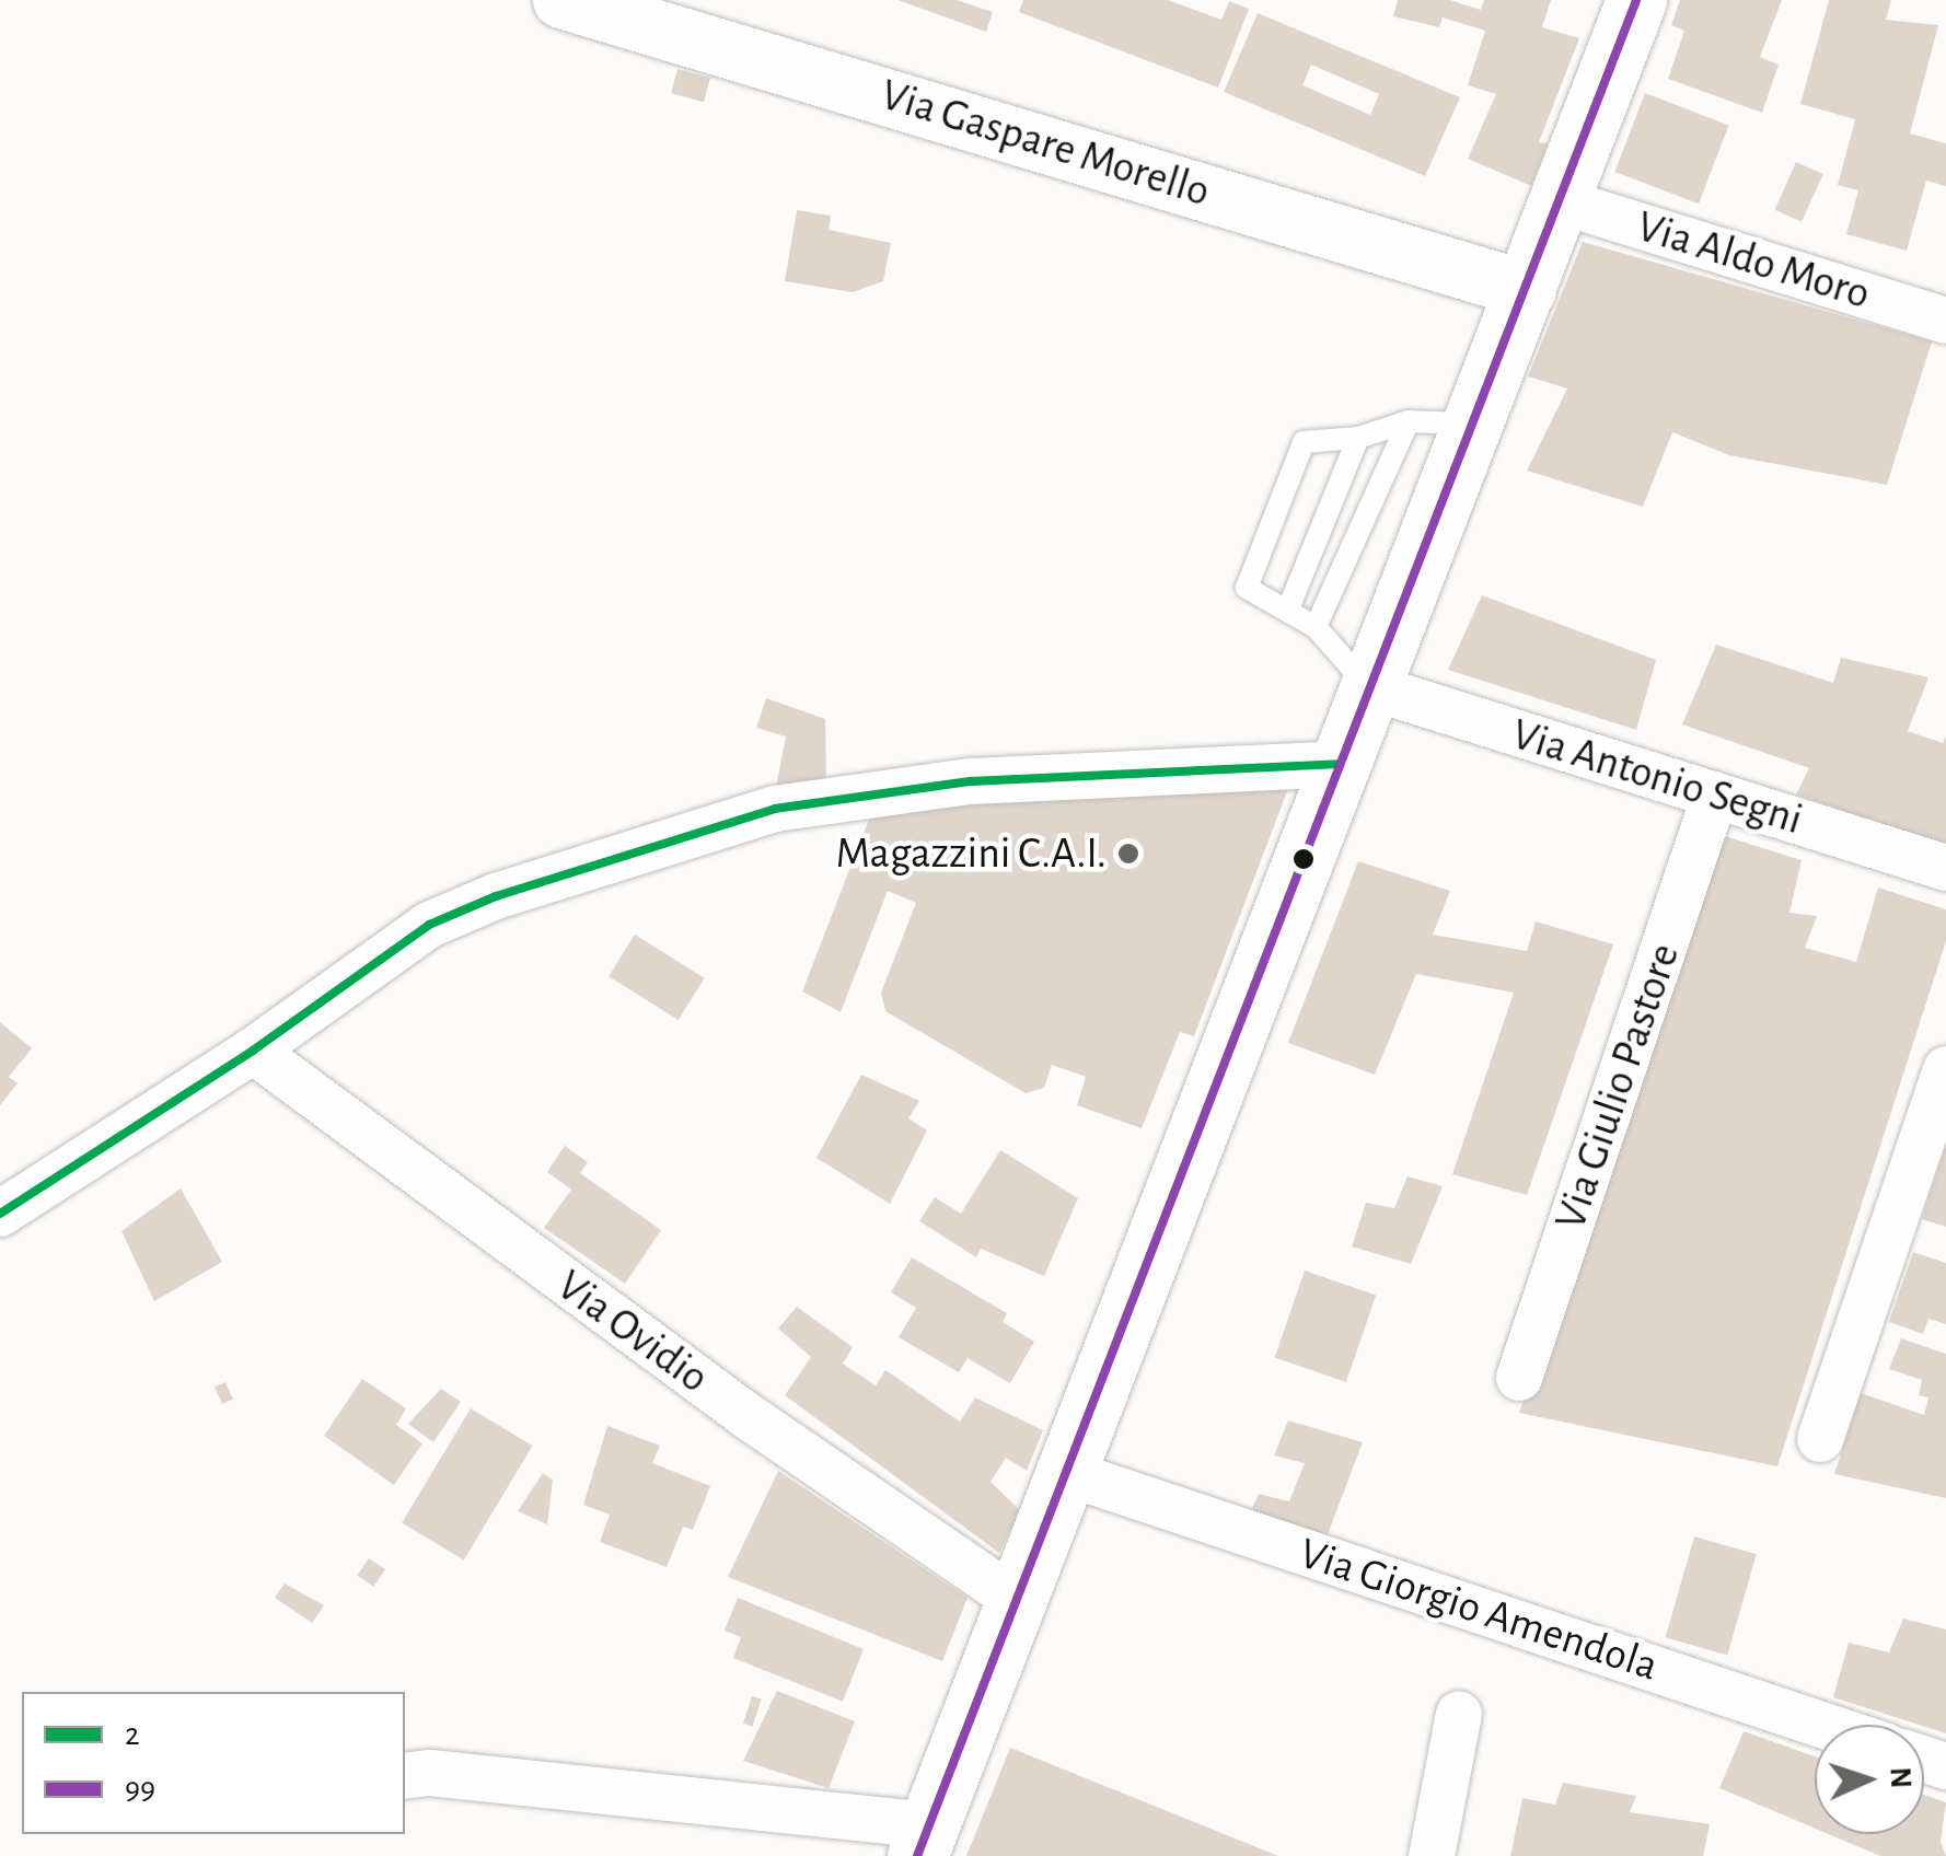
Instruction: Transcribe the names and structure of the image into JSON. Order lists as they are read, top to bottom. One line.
{"streets":{"street":["Via Gaspare Morello","Via Aldo Moro","Via Antonio Segni","Via Giulio Pastore","Via Ovidio","Via Giorgio Amendola"]},"crossings":[["Via Antonio Segni","Via Giulio Pastore"]],"places":["Magazzini C.A.I."],"lines":["transit line 99","transit line 2"],"legend":["2","99"],"north":"right"}
